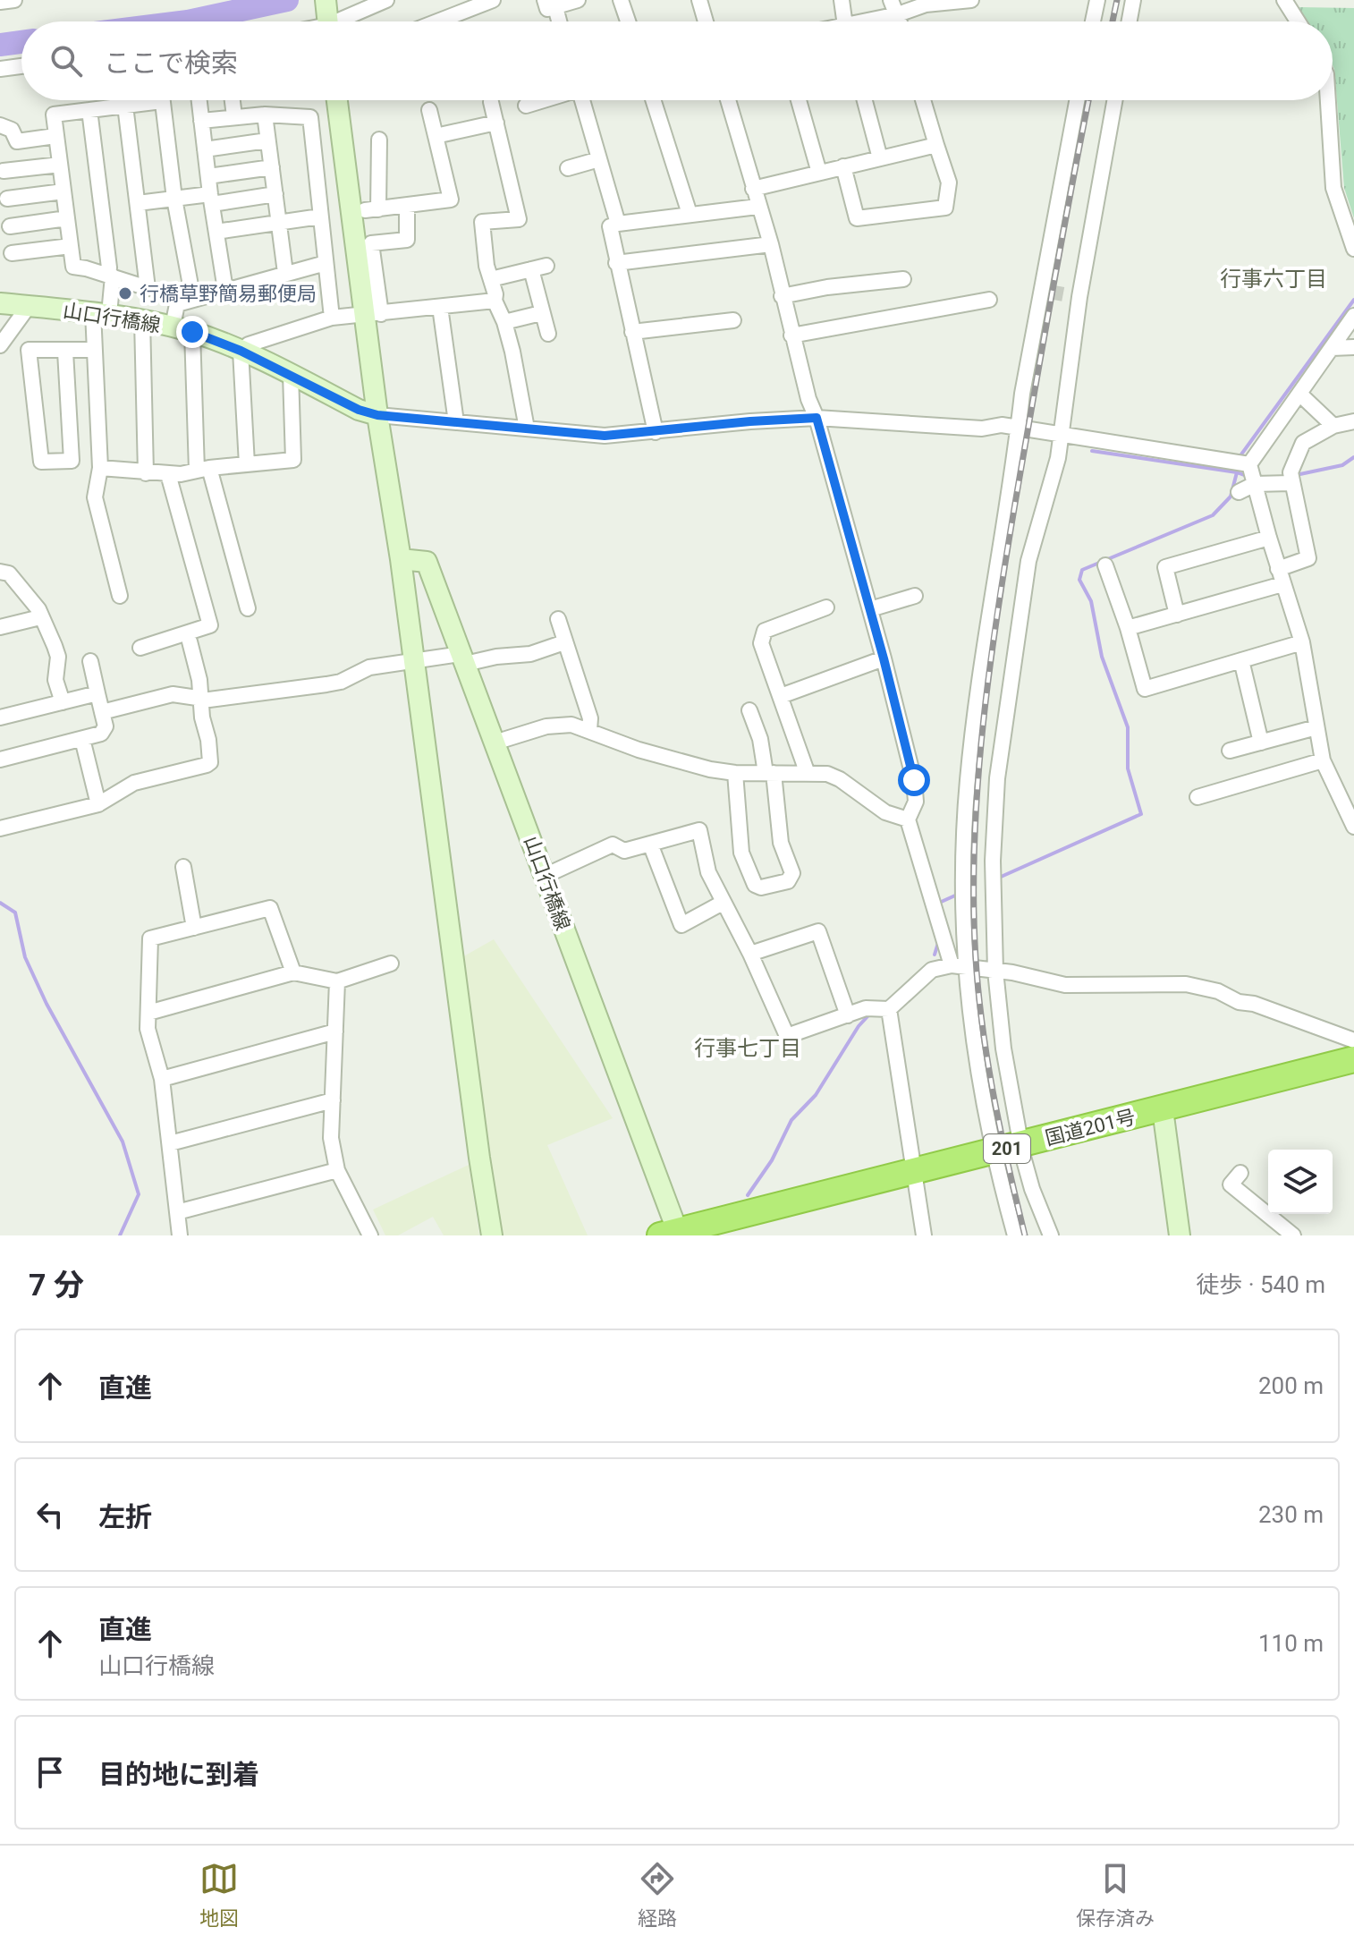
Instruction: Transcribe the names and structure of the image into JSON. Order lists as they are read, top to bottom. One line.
{"streets":{"highway":["国道201号","201"],"main road":["山口行橋線"]},"crossings":[["山口行橋線","国道201号"]],"districts":["行事六丁目","行事七丁目"],"places":["行橋草野簡易郵便局"],"page":{"search":"ここで検索","heading":["7 分","徒歩 · 540 m"],"list":[["直進","200 m"],["左折","230 m"],["直進","山口行橋線","110 m"],"目的地に到着"],"nav":["地図","経路","保存済み"]}}
